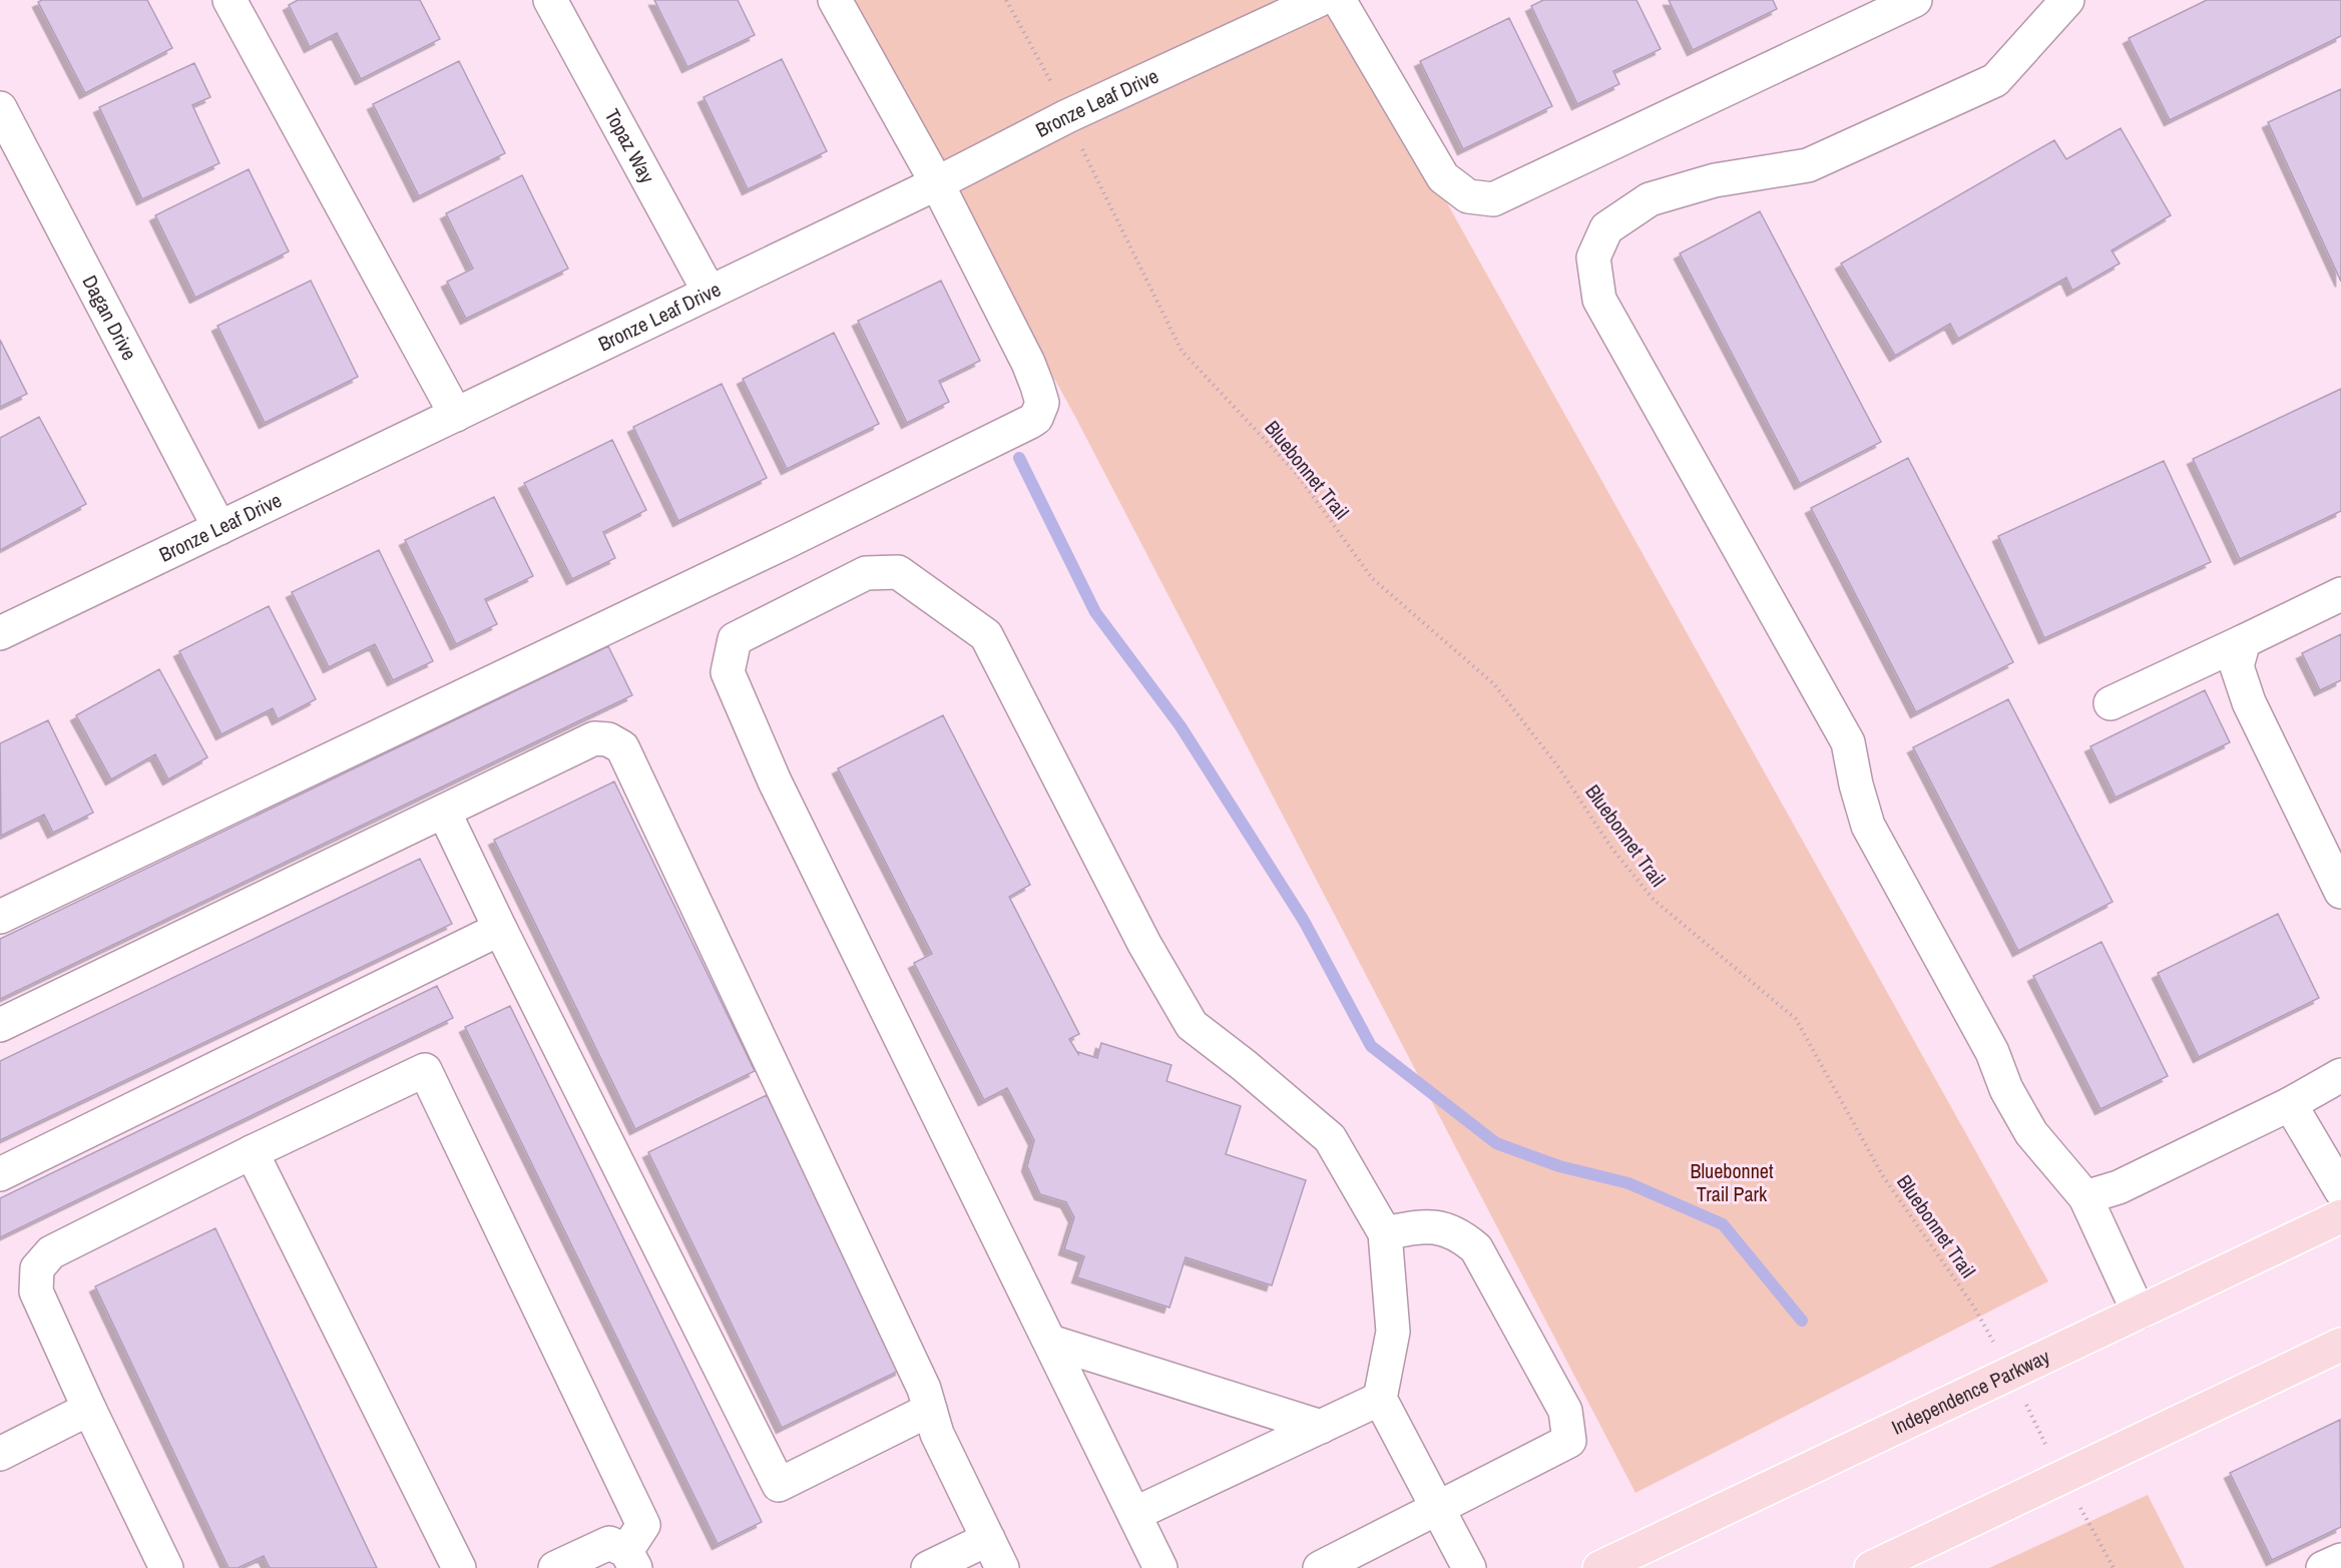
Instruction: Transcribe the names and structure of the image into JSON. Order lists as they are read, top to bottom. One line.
{"streets":{"main road":["Independence Parkway"],"street":["Bronze Leaf Drive","Topaz Way","Dagan Drive"],"path":["Bluebonnet Trail"]},"crossings":[["Bronze Leaf Drive","Topaz Way"],["Bronze Leaf Drive","Dagan Drive"],["Bluebonnet Trail","Independence Parkway"]],"parks":["Bluebonnet Trail Park"]}
